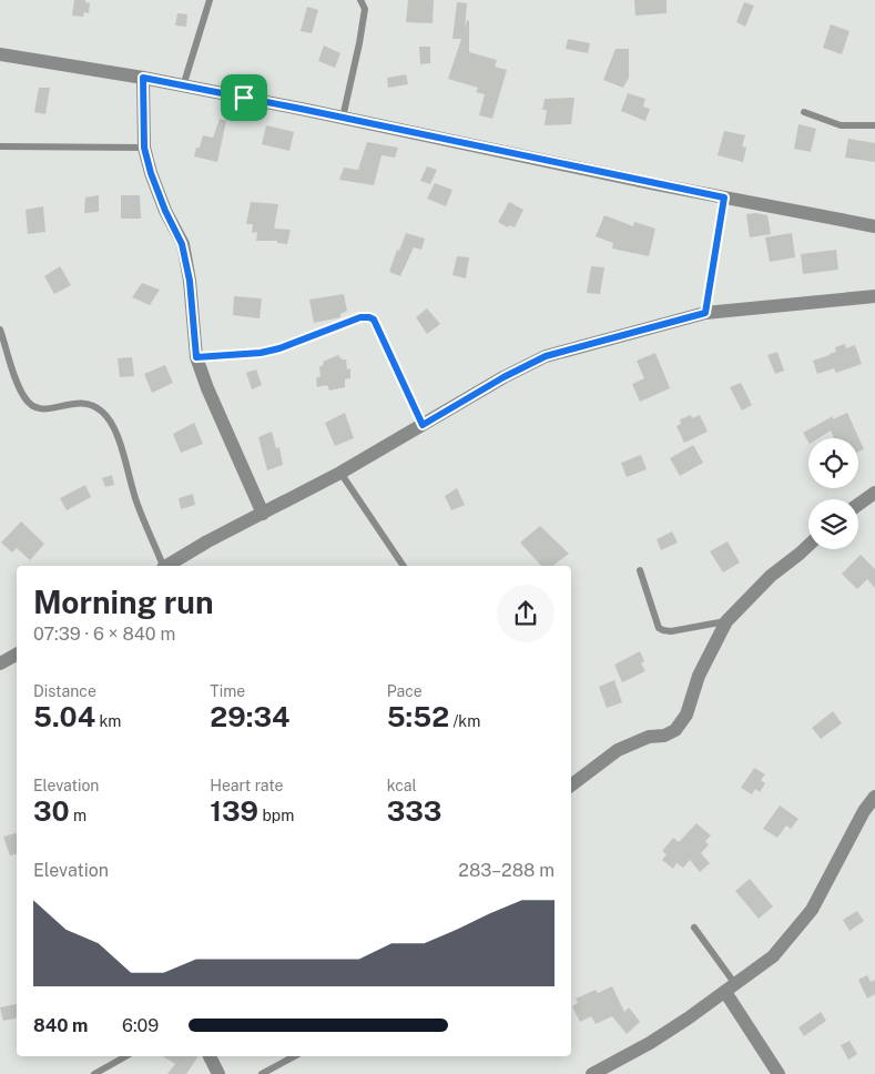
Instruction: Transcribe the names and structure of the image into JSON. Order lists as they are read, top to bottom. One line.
{"page":{"heading":["Morning run","07:39 · 6 × 840 m"],"stats":[["Distance","5.04 km"],["Time","29:34"],["Pace","5:52 /km"],["Elevation","30 m"],["Heart rate","139 bpm"],["kcal","333"]],"chart":["Elevation","283–288 m"],"list":[{"name":"840 m","note":"6:09"}]}}
